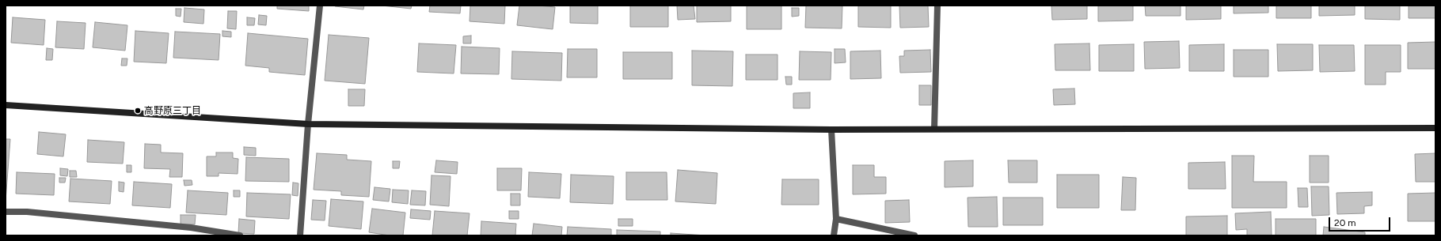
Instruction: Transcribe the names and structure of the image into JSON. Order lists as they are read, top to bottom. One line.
{"places":["高野原三丁目"],"scale_bar":"20 m"}
